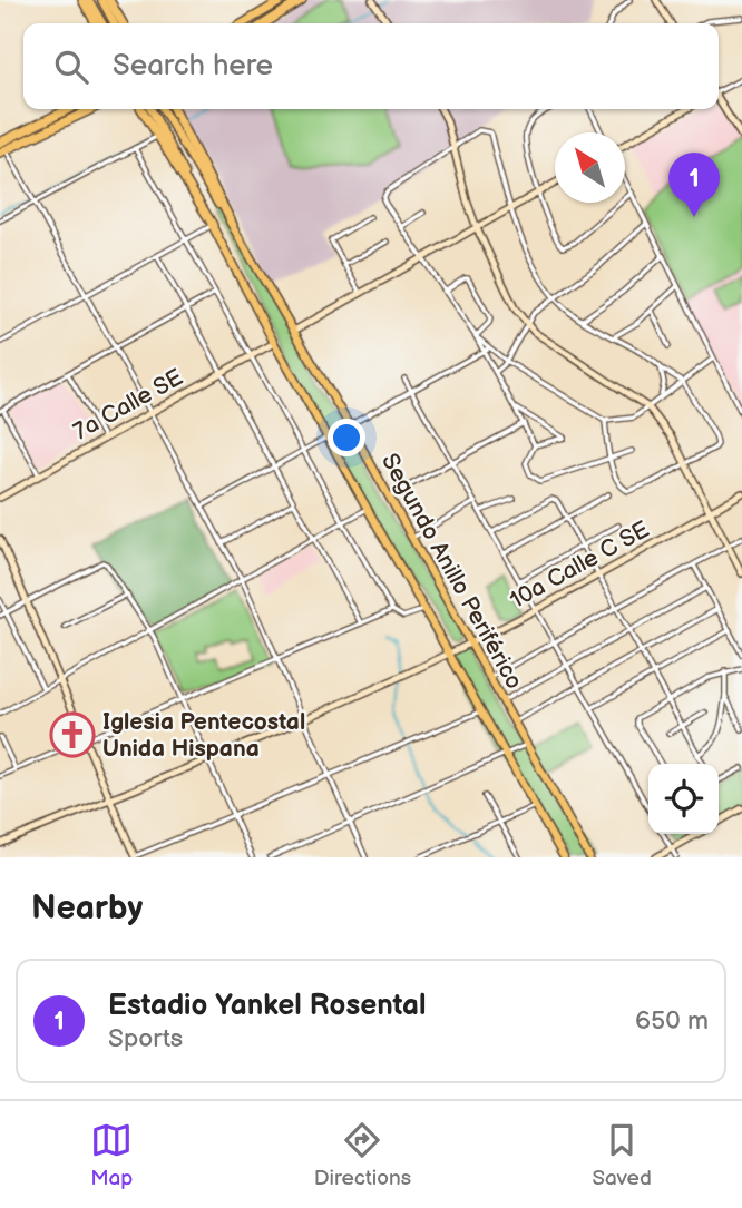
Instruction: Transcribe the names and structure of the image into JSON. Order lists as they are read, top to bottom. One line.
{"streets":{"main road":["Segundo Anillo Periférico"],"street":["7a Calle SE","10a Calle C SE"]},"crossings":[["7a Calle SE","Segundo Anillo Periférico"],["10a Calle C SE","Segundo Anillo Periférico"]],"places":{"church":["Iglesia Pentecostal Unida Hispana"]},"north":"top left","page":{"search":"Search here","pins":"1","heading":"Nearby","list":[{"mark":"1","name":"Estadio Yankel Rosental","note":"Sports","value":"650 m"}],"nav":["Map","Directions","Saved"]}}
